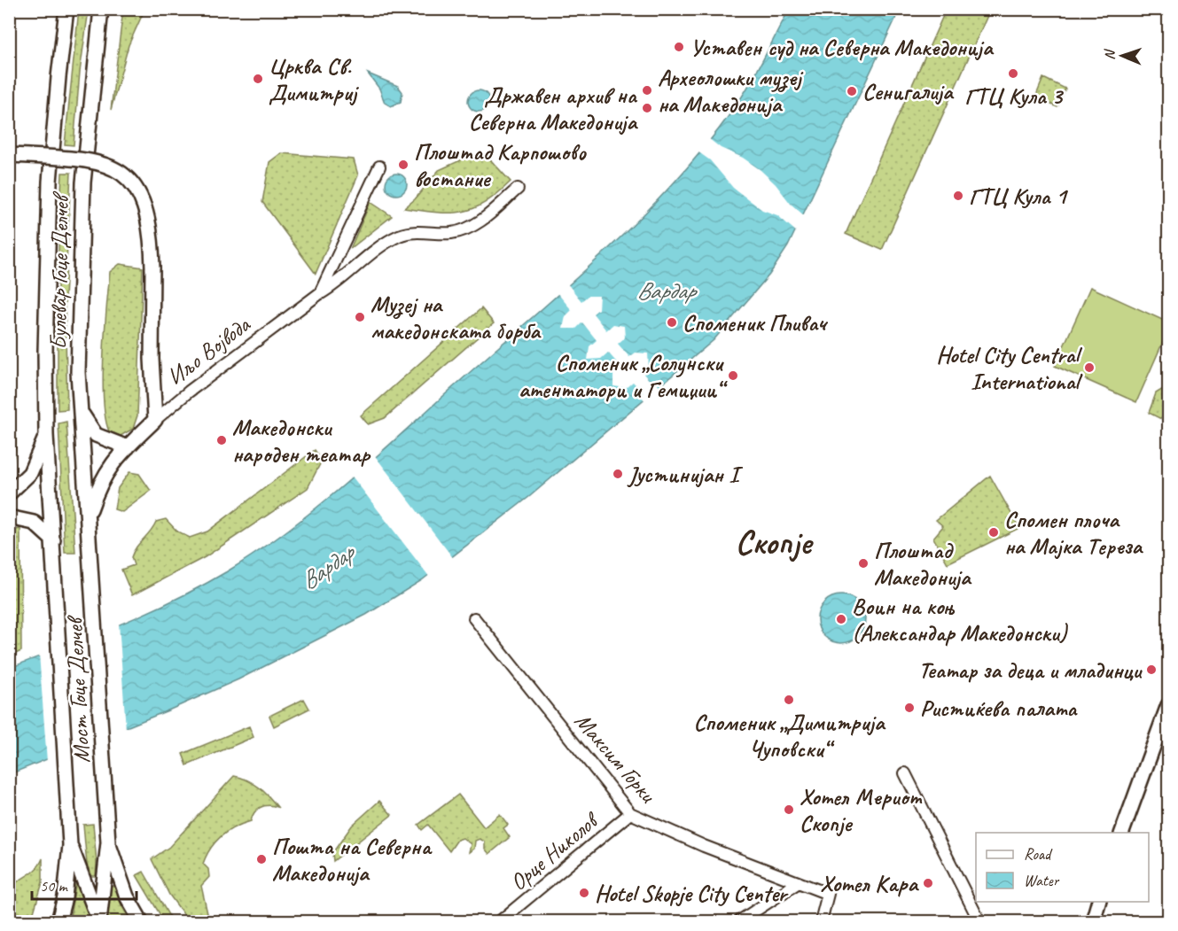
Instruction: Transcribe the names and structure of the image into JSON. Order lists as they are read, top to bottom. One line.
{"streets":{"street":["Булевар Гоце Делчев","Иљо Војвода","Мост Гоце Делчев","Максим Горки","Орце Николов"]},"crossings":[["Булевар Гоце Делчев","Иљо Војвода"],["Булевар Гоце Делчев","Мост Гоце Делчев"],["Максим Горки","Орце Николов"]],"districts":["Скопје"],"water":["Вардар"],"places":["Уставен суд на Северна Македонија","ГТЦ Кула 3","Црква Св. Димитриј","Археолошки музеј на Македонија","Сенигалија","Државен архив на Северна Македонија","Плоштад Карпошово востание","ГТЦ Кула 1","Музеј на македонската борба","Споменик Пливач","Hotel City Central International","Споменик „Солунски атентатори и Гемиџии“","Македонски народен театар","Јустинијан I","Спомен плоча на Мајка Тереза","Плоштад Македонија","Воин на коњ (Александар Македонски)","Театар за деца и младинци","Споменик „Димитрија Чуповски“","Ристиќева палата","Хотел Мериот Скопје","Пошта на Северна Македонија","Хотел Кара","Hotel Skopje City Center"],"legend":["Road","Water"],"scale_bar":"50 m","north":"left"}
